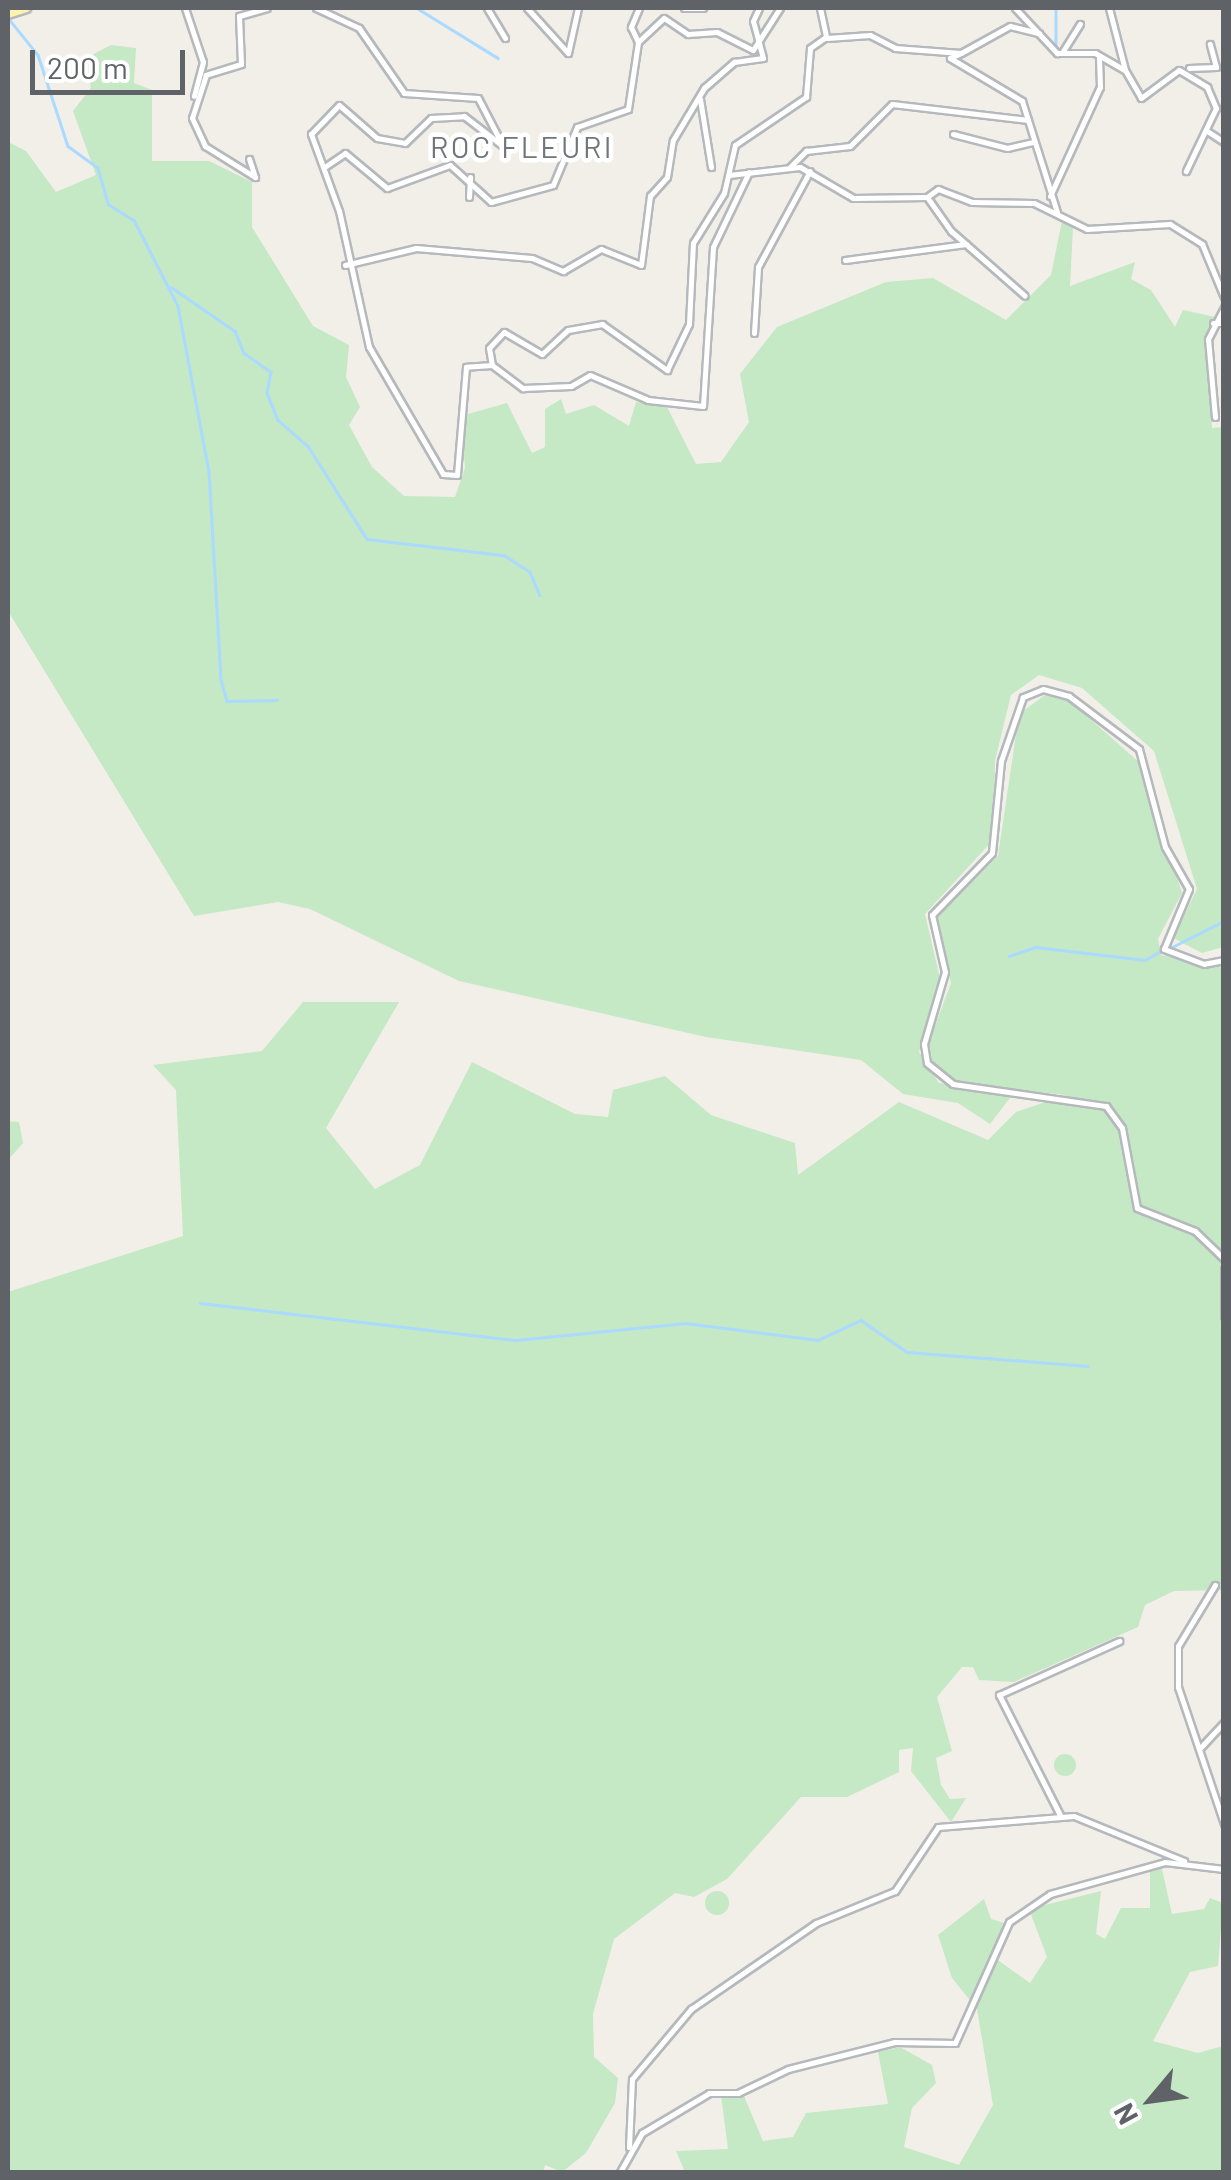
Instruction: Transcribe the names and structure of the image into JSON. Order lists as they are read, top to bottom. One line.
{"districts":["ROC FLEURI"],"scale_bar":"200 m","north":"bottom left"}
